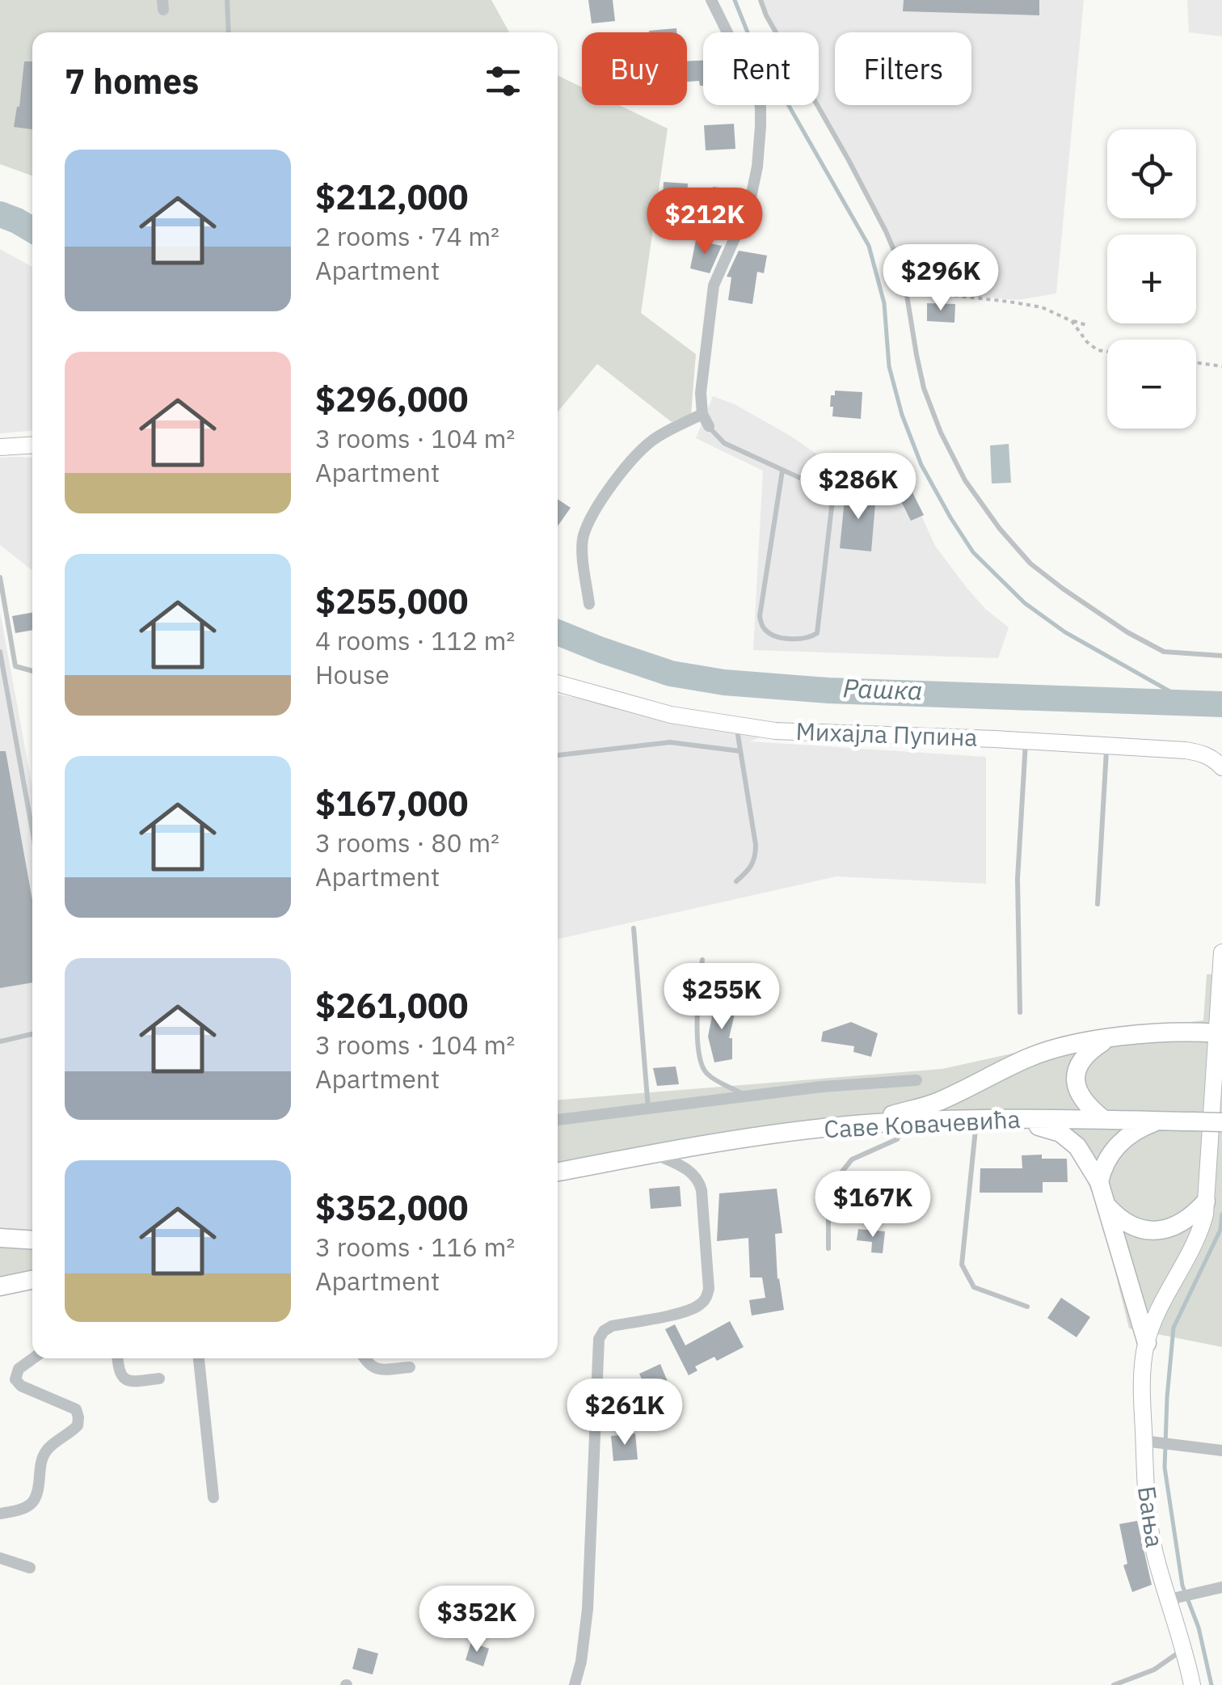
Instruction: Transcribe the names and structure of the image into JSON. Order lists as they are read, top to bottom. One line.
{"streets":{"main road":["Саве Ковачевића"],"street":["Михајла Пупина","Бања"]},"water":["Рашка"],"page":{"chip":["Buy","Rent","Filters"],"heading":"7 homes","map_buttons":["+","−"],"list":[{"name":"$212,000","note":"2 rooms · 74 m² · Apartment"},{"name":"$296,000","note":"3 rooms · 104 m² · Apartment"},{"name":"$255,000","note":"4 rooms · 112 m² · House"},{"name":"$167,000","note":"3 rooms · 80 m² · Apartment"},{"name":"$261,000","note":"3 rooms · 104 m² · Apartment"},{"name":"$352,000","note":"3 rooms · 116 m² · Apartment"}],"price":["$212K","$296K","$286K","$255K","$167K","$261K","$352K"]}}
